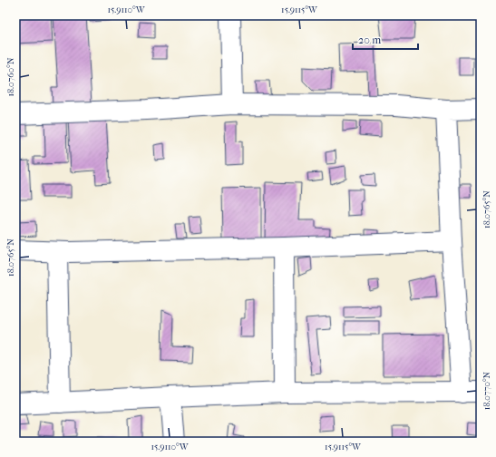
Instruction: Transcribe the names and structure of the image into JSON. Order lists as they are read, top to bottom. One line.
{"scale_bar":"20 m","coordinates":["15.9110°W","15.9115°W","18.0760°N","18.0765°N","18.0770°N"]}
